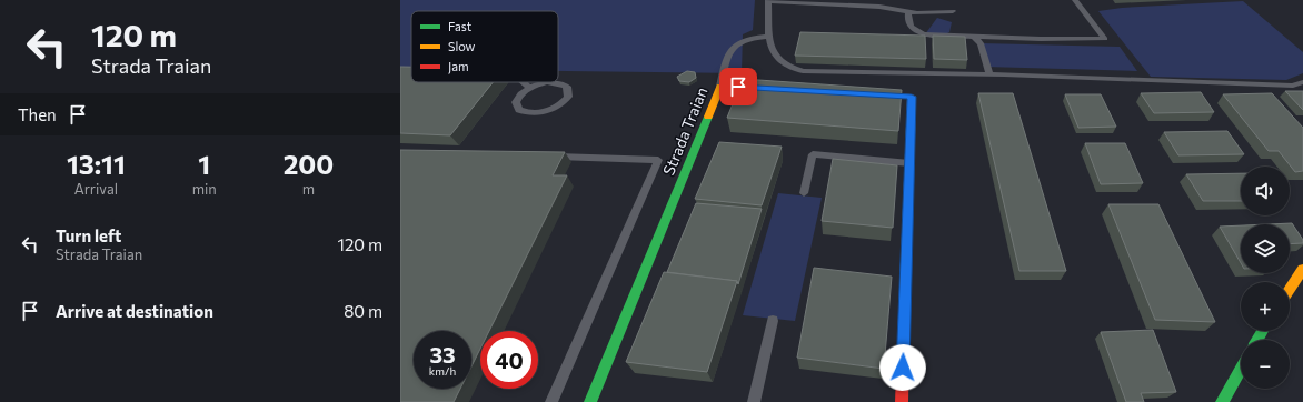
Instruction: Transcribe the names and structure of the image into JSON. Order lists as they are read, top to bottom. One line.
{"streets":{"street":["Strada Traian"]},"legend":["Fast","Slow","Jam"],"page":{"turn":["120 m","Strada Traian"],"then":"Then","eta":["13:11","Arrival","1","min","200","m"],"map_buttons":["+","−"],"list":[{"name":"Turn left","note":"Strada Traian","value":"120 m"},{"name":"Arrive at destination","value":"80 m"}],"speed":"33 km/h","limit":"40"}}
